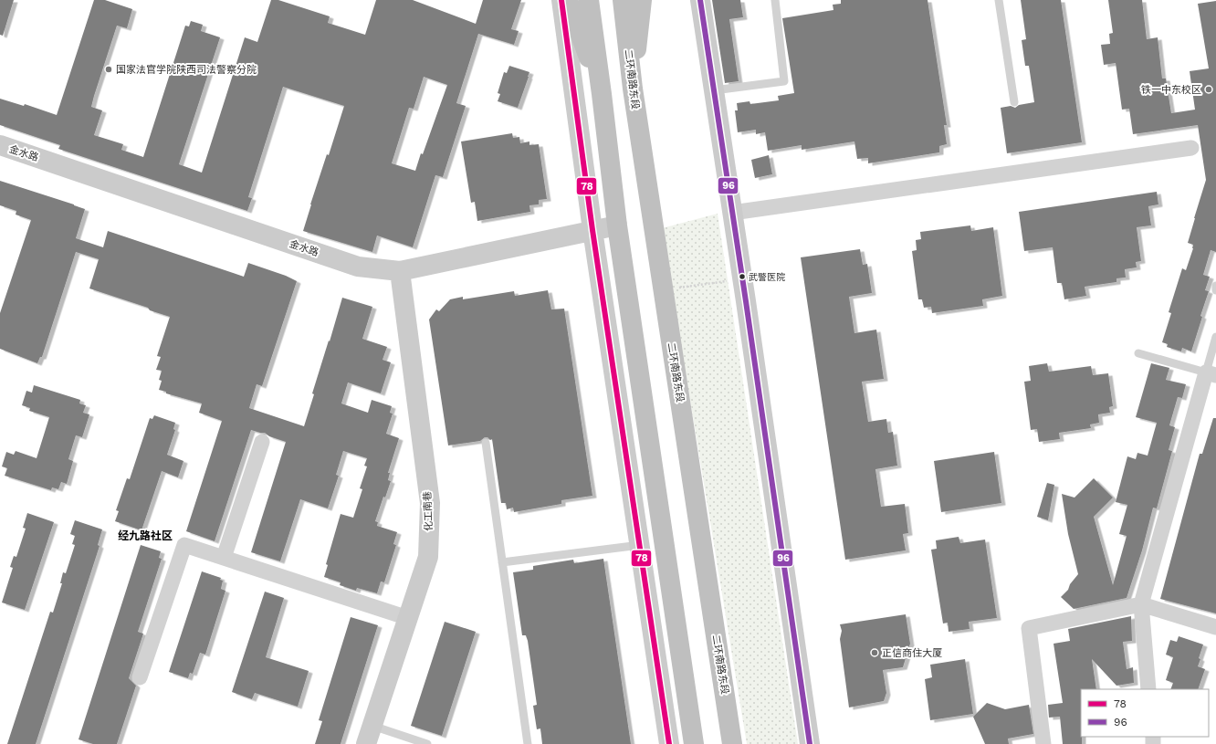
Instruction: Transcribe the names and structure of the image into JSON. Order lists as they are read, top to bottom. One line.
{"streets":{"highway":["二环南路东段"],"main road":["金水路","化工南巷"]},"crossings":[["金水路","化工南巷"]],"districts":["经九路社区"],"places":["国家法官学院陕西司法警察分院","铁一中东校区","武警医院","正信商住大厦"],"lines":["transit line 78","transit line 96"],"legend":["78","96"]}
